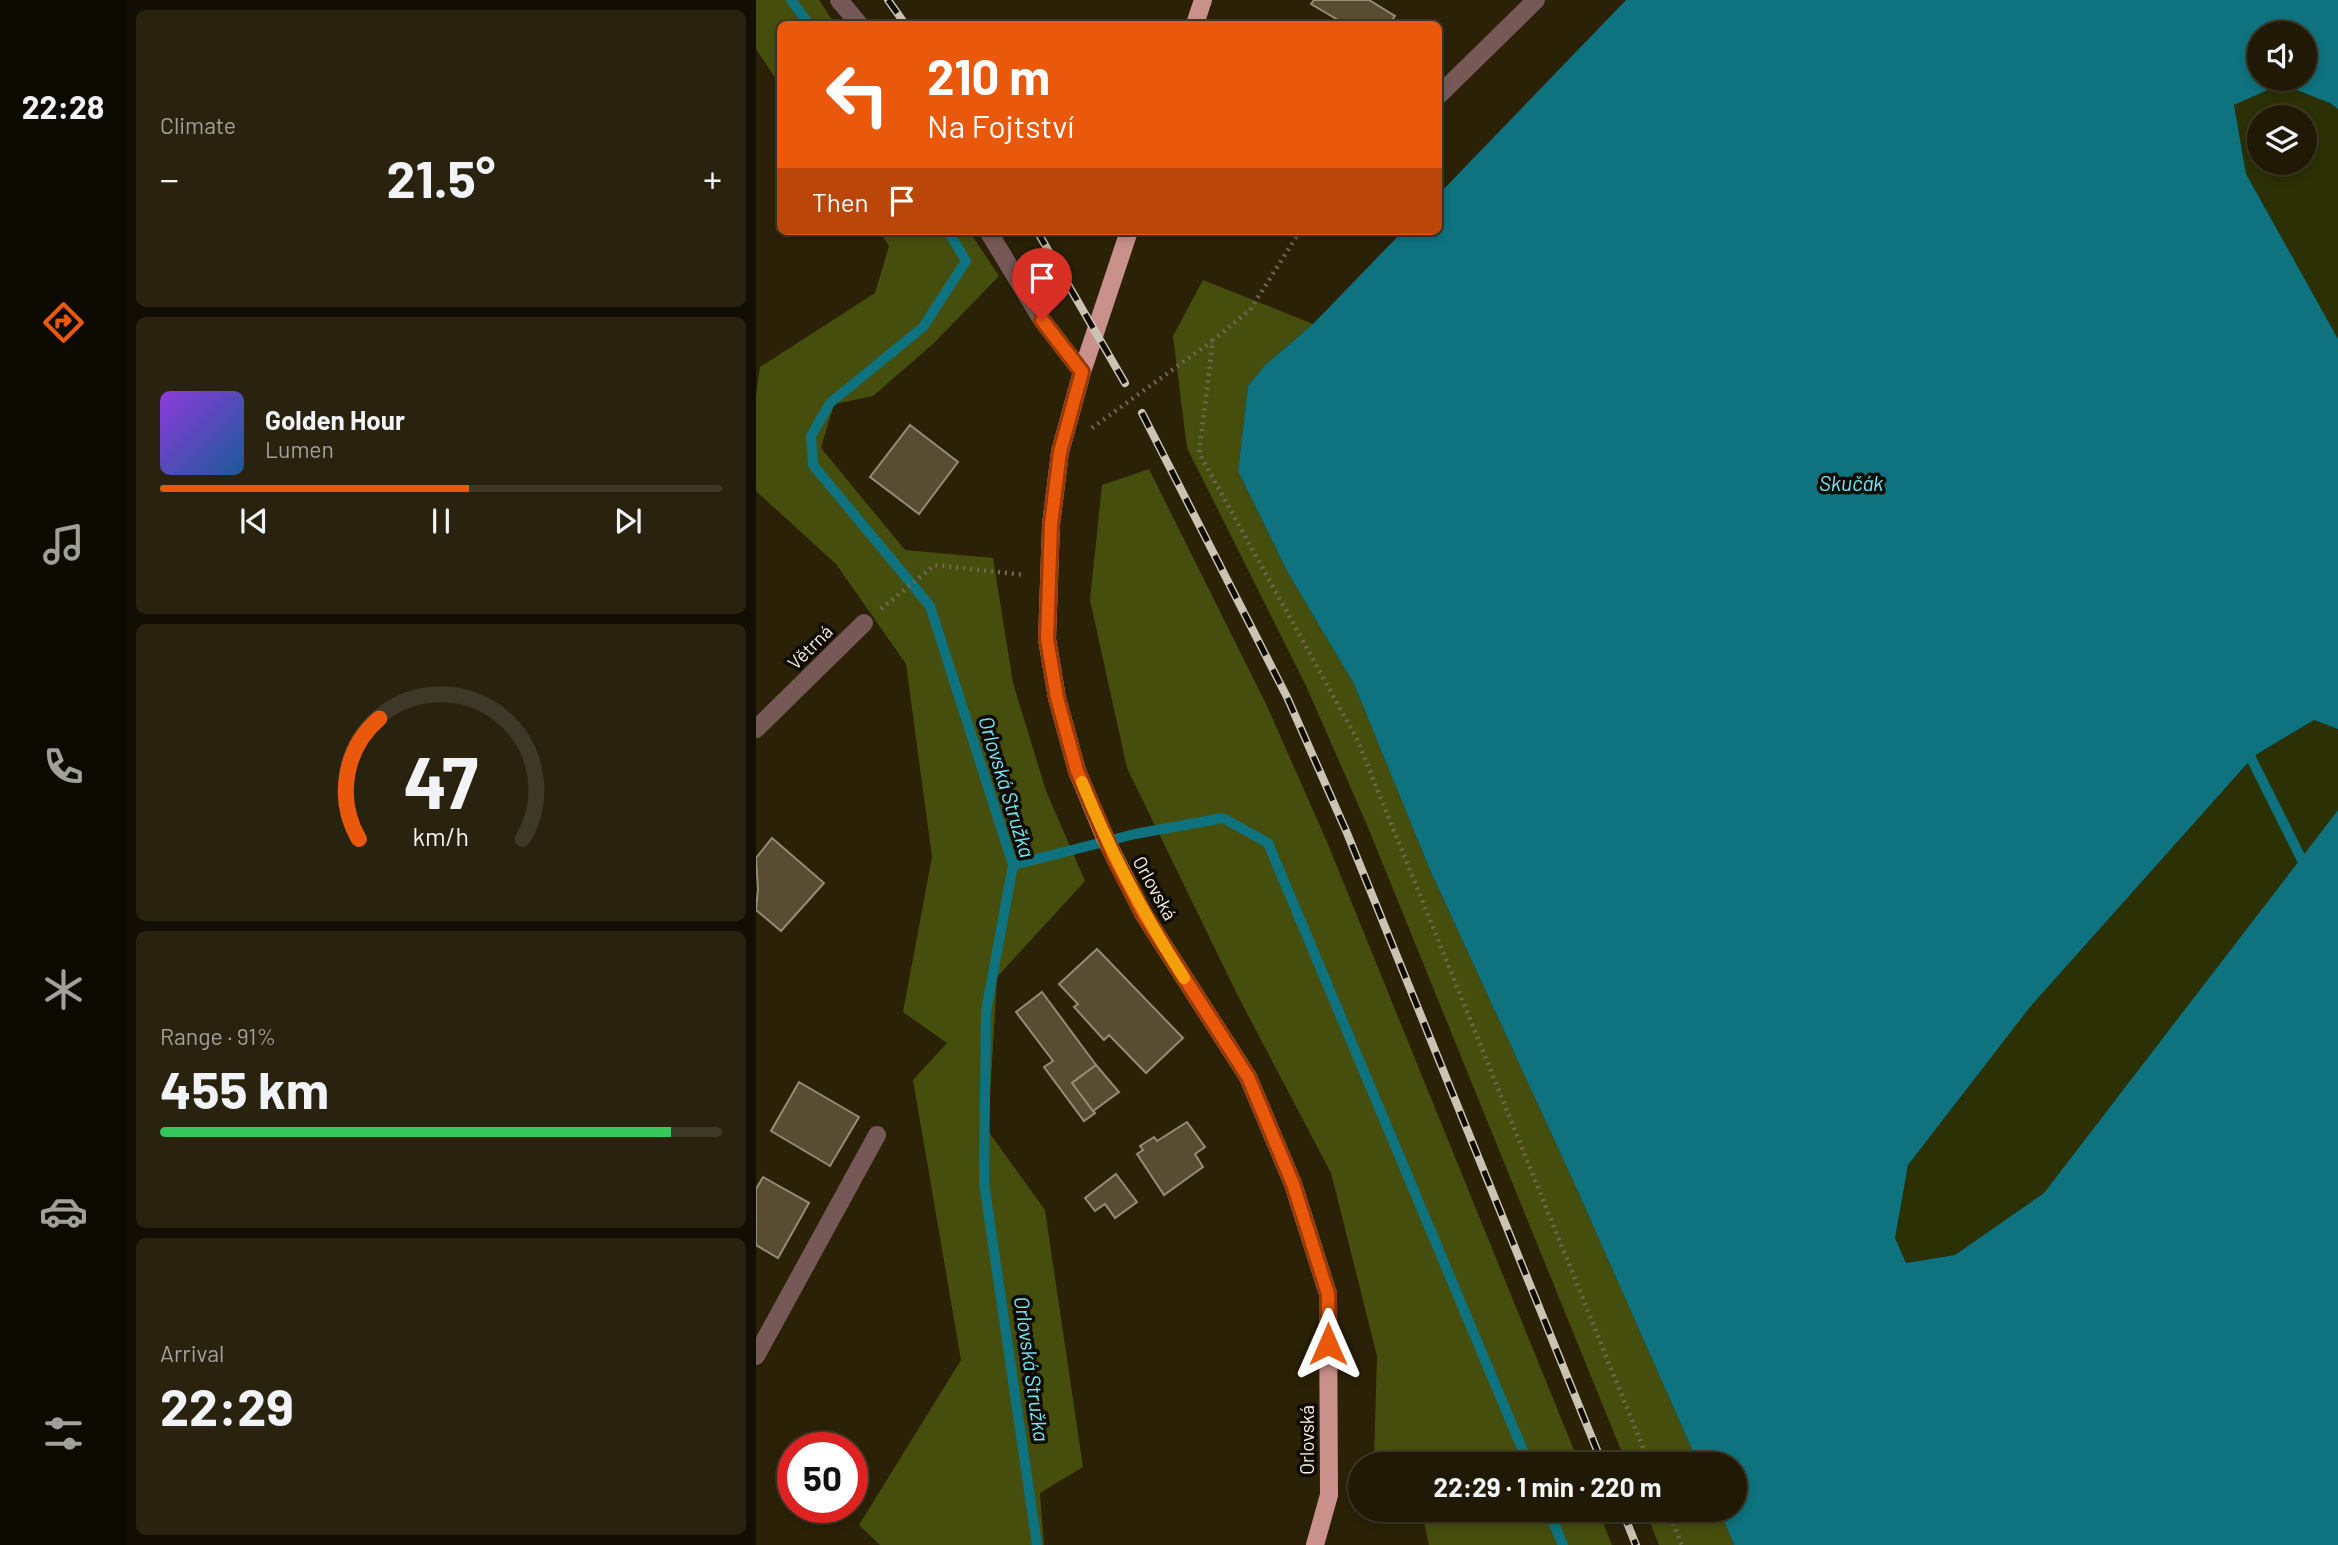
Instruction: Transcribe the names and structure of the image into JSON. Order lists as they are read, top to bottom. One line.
{"streets":{"main road":["Orlovská"],"street":["Větrná"]},"water":["Skučák","Orlovská Stružka"],"page":{"tabs":"22:28","tile":["Climate",["Range · 91%","455 km"],["Arrival","22:29"]],"turn":["210 m","Na Fojtství"],"heat":["−","21.5°","+"],"then":"Then","song":["Golden Hour","Lumen"],"limit":"50","trip":"22:29 · 1 min · 220 m","gauge":["47","km/h"]}}
